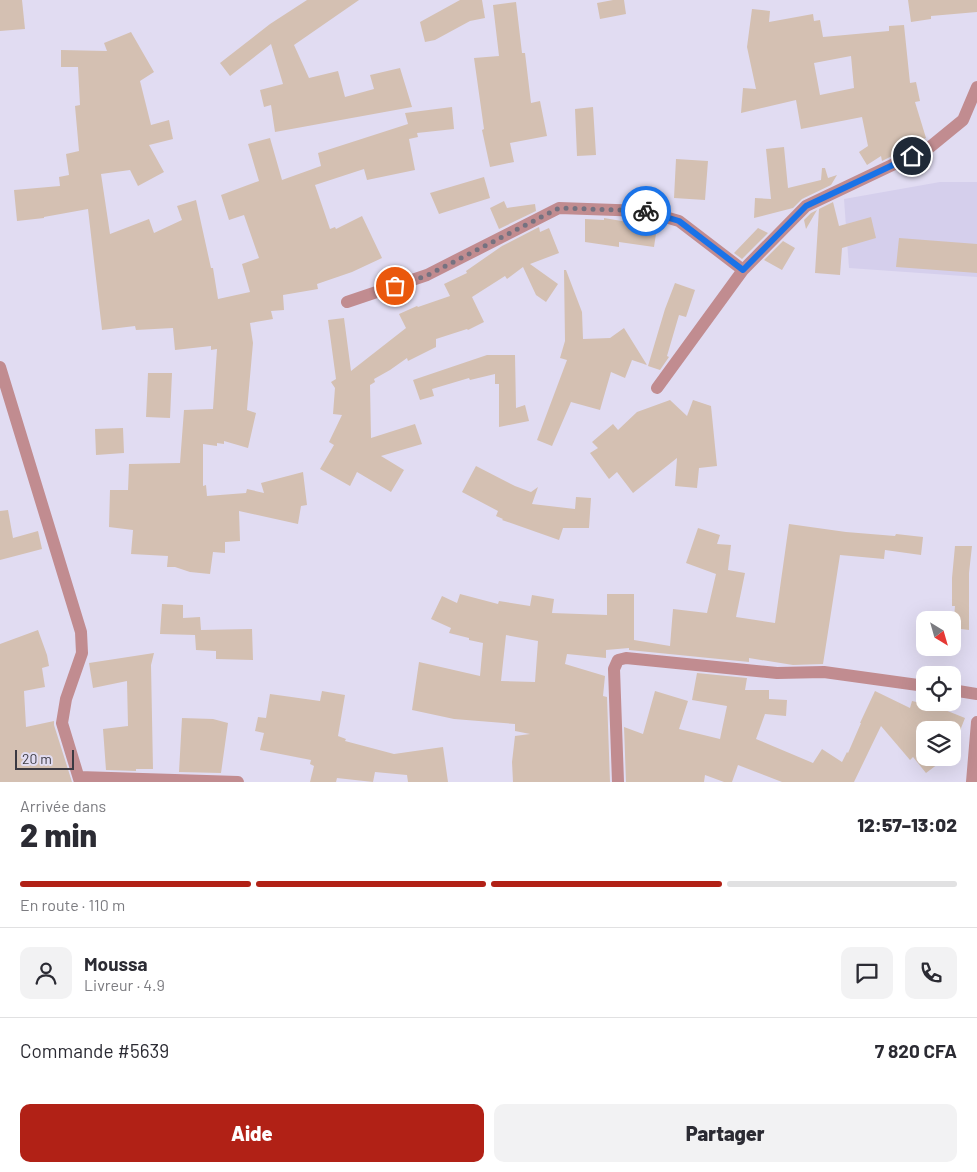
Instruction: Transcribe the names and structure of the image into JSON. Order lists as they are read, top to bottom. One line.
{"scale_bar":"20 m","north":"bottom right","page":{"scale":"20 m","heading":["2 min","Arrivée dans","12:57–13:02"],"panel":["Moussa","Livreur · 4.9","Commande #5639","7 820 CFA"],"bar":"En route · 110 m","buttons":["Aide","Partager"]}}
